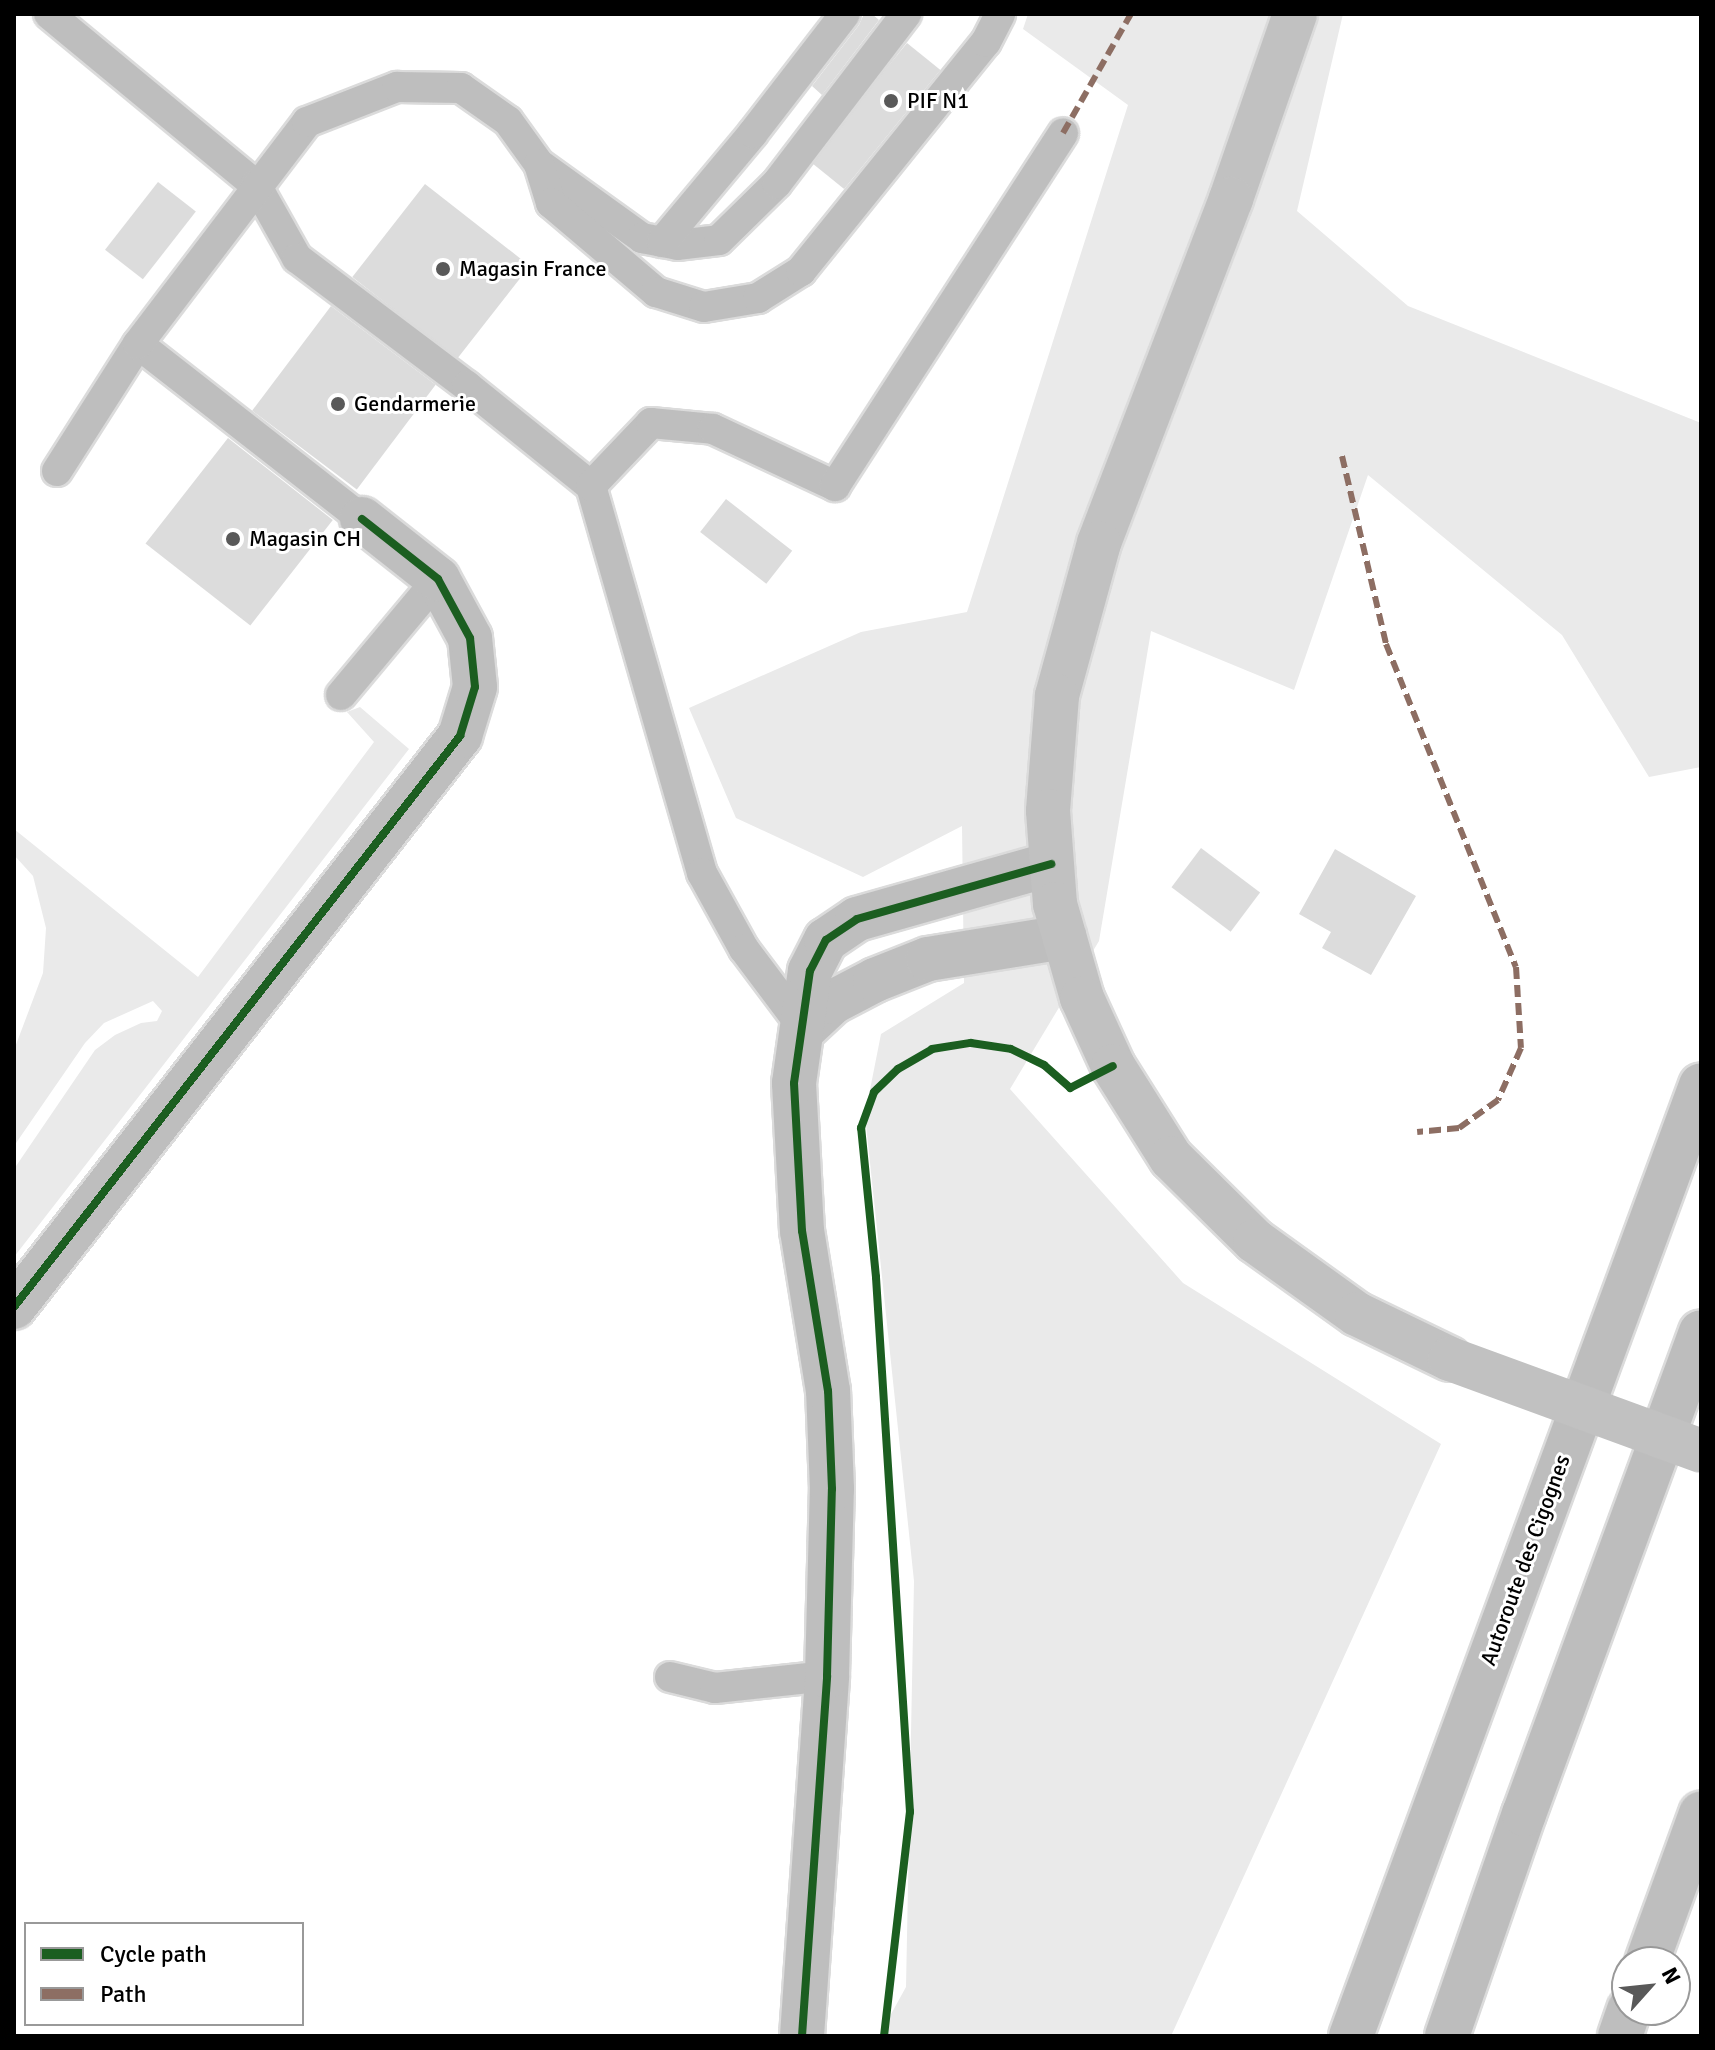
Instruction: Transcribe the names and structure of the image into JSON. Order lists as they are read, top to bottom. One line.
{"streets":{"highway":["Autoroute des Cigognes"]},"places":["PIF N1","Magasin France","Gendarmerie","Magasin CH"],"legend":["Cycle path","Path"],"north":"top right"}
